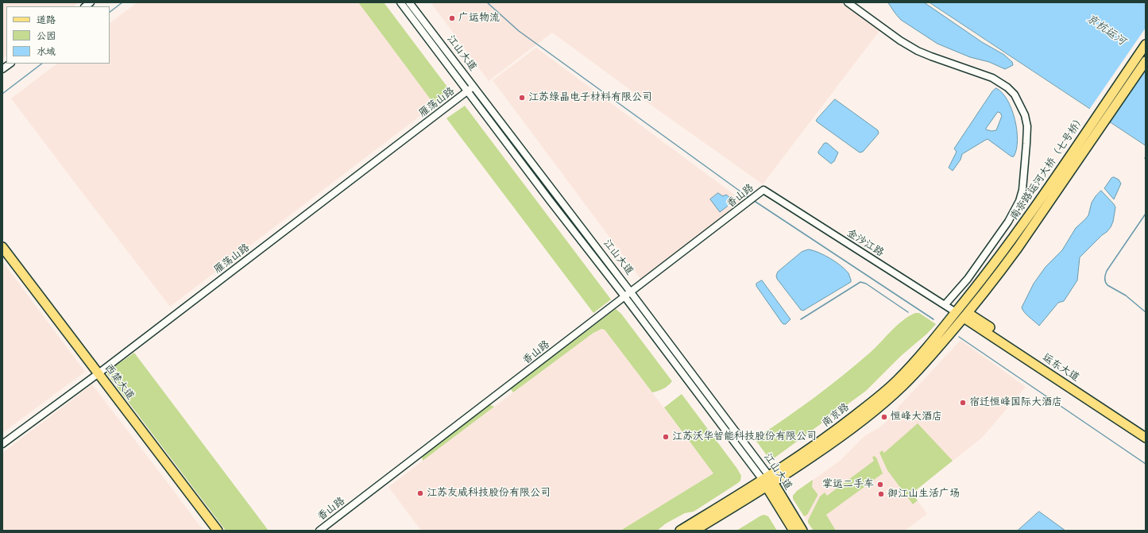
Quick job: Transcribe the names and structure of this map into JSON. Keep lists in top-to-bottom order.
{
  "streets": {
    "main road": [
      "江山大道",
      "南京路运河大桥（七号桥）",
      "运东大道",
      "西楚大道",
      "南京路"
    ],
    "street": ["雁荡山路", "香山路", "金沙江路"]
  },
  "crossings": [
    ["江山大道", "雁荡山路"],
    ["江山大道", "香山路"],
    ["江山大道", "南京路"],
    ["雁荡山路", "西楚大道"],
    ["南京路运河大桥（七号桥）", "南京路"],
    ["香山路", "金沙江路"],
    ["金沙江路", "南京路"],
    ["运东大道", "南京路"]
  ],
  "water": ["京杭运河"],
  "places": [
    "广运物流",
    "江苏绿晶电子材料有限公司",
    "宿迁恒峰国际大酒店",
    "恒峰大酒店",
    "江苏沃华智能科技股份有限公司",
    "掌运二手车",
    "江苏友威科技股份有限公司",
    "御江山生活广场"
  ],
  "legend": ["道路", "公园", "水域"]
}
